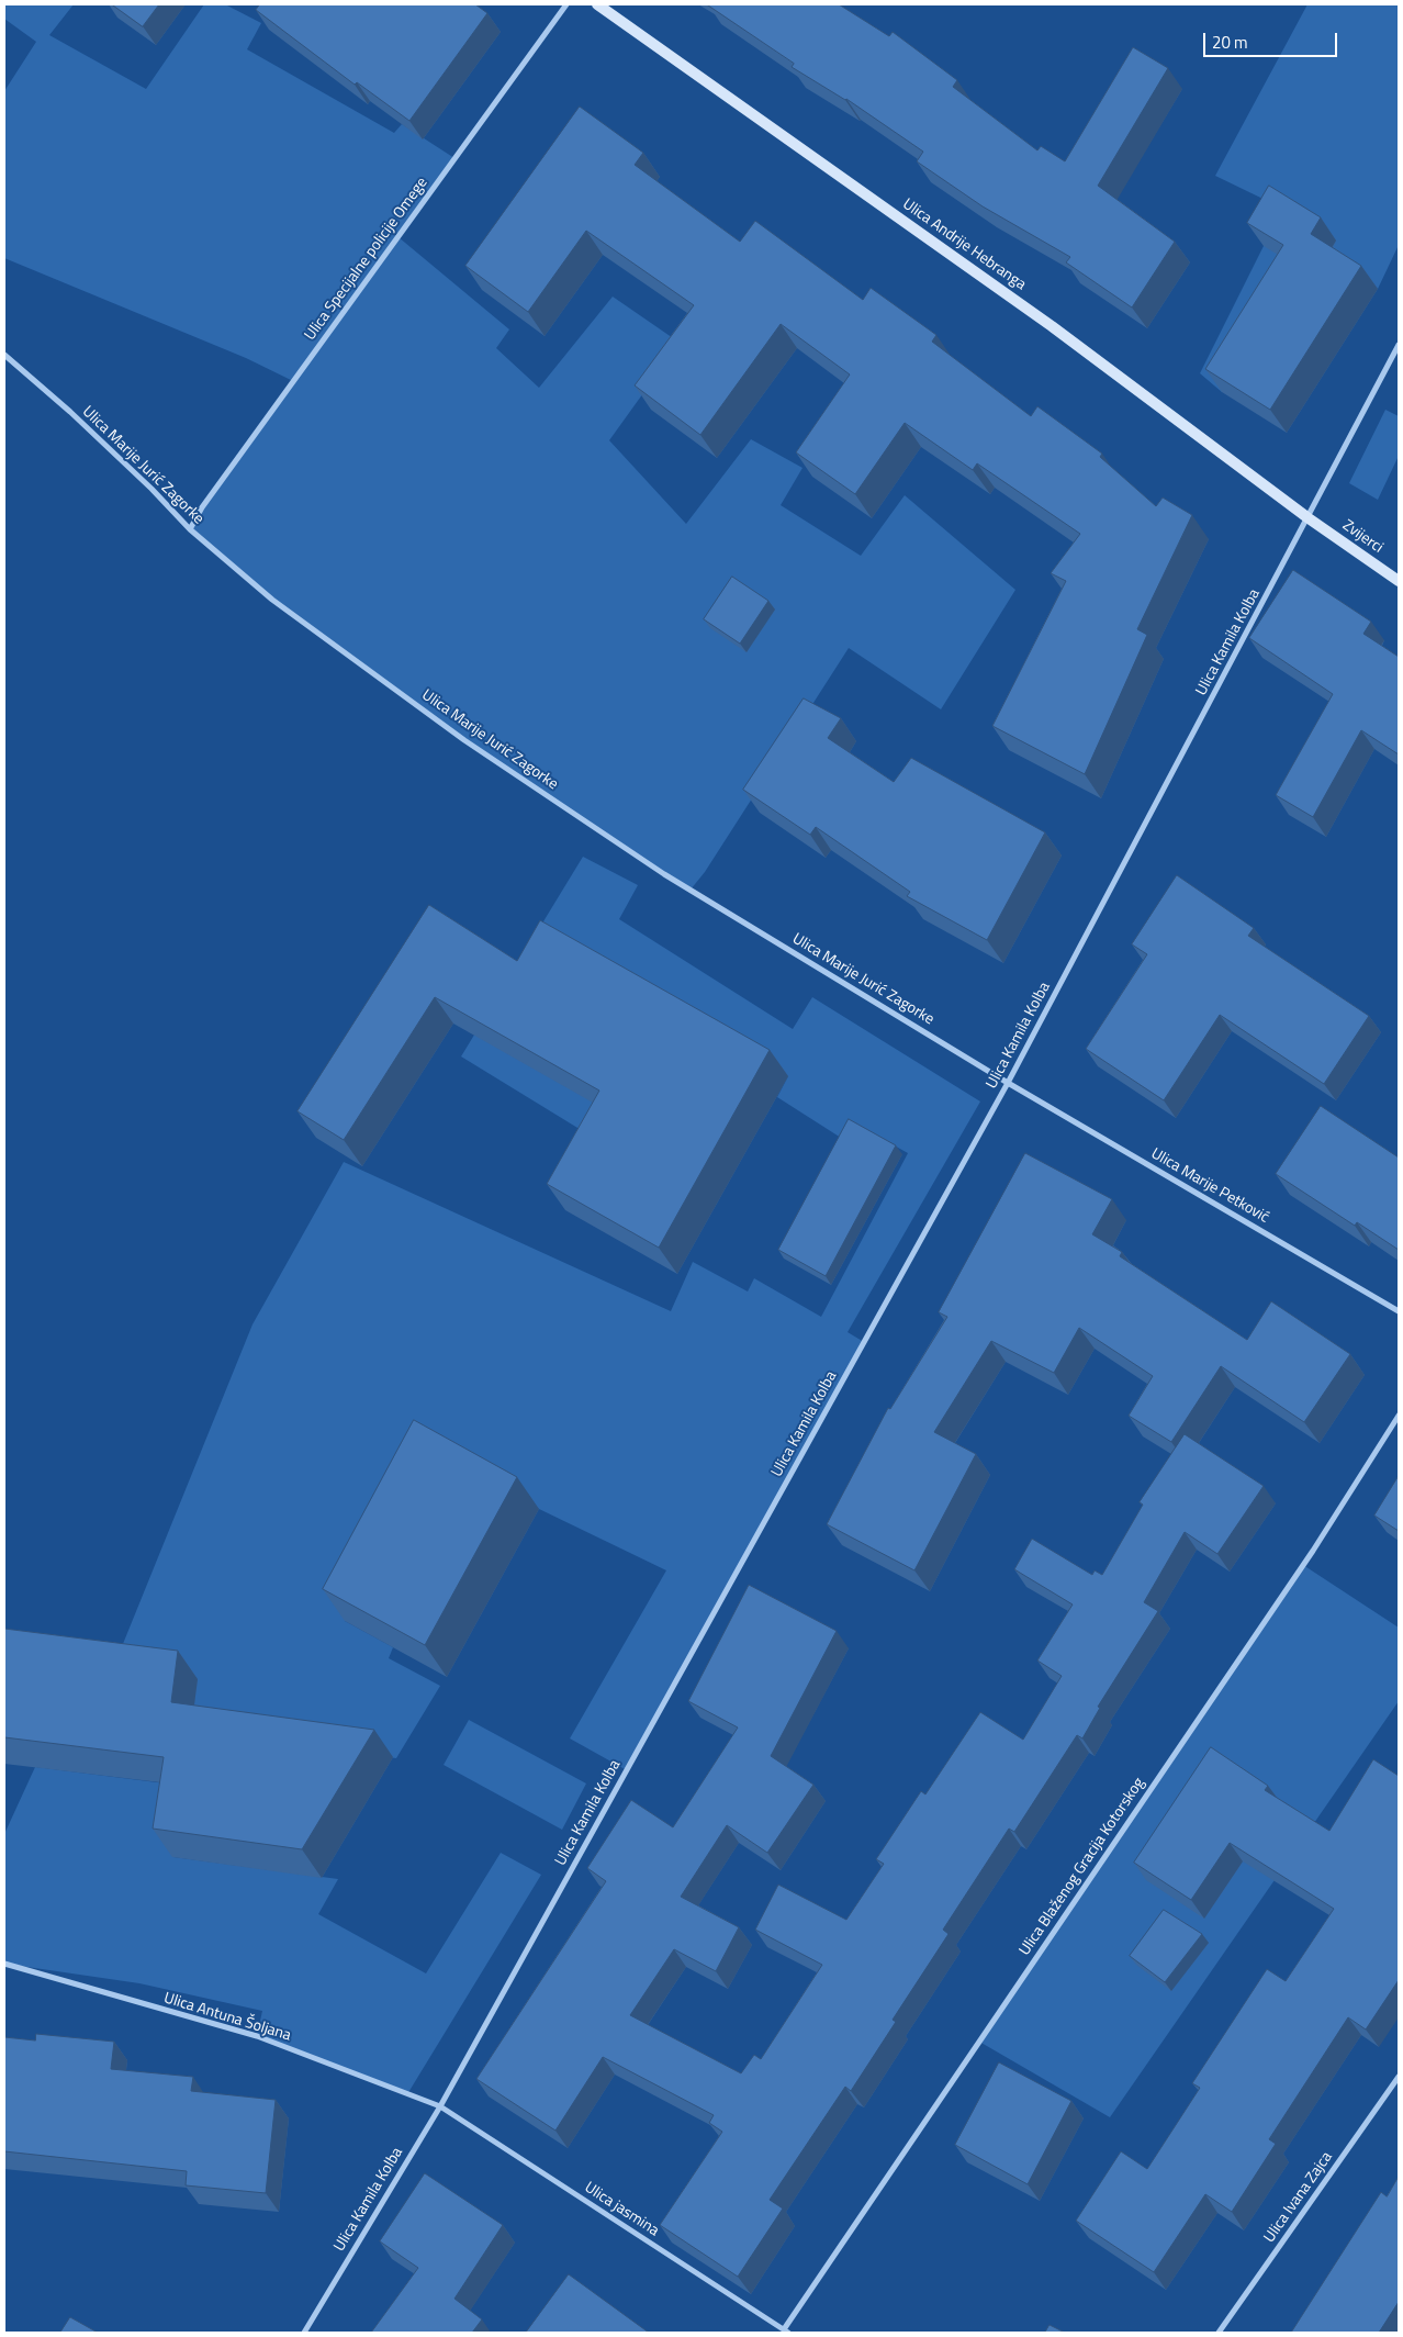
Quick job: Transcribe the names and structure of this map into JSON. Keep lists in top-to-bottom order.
{
  "streets": {
    "main road": ["Ulica Andrije Hebranga", "Zvijerci"],
    "street": [
      "Ulica Specijalne policije Omege",
      "Ulica Marije Jurić Zagorke",
      "Ulica Kamila Kolba",
      "Ulica Marije Petković",
      "Ulica Blaženog Gracija Kotorskog",
      "Ulica Antuna Šoljana",
      "Ulica Ivana Zajca",
      "Ulica jasmina"
    ]
  },
  "crossings": [
    ["Ulica Andrije Hebranga", "Zvijerci"],
    ["Ulica Andrije Hebranga", "Ulica Kamila Kolba"],
    ["Ulica Specijalne policije Omege", "Ulica Marije Jurić Zagorke"],
    ["Ulica Marije Jurić Zagorke", "Ulica Kamila Kolba"],
    ["Ulica Marije Jurić Zagorke", "Ulica Marije Petković"],
    ["Zvijerci", "Ulica Kamila Kolba"],
    ["Ulica Kamila Kolba", "Ulica Marije Petković"],
    ["Ulica Kamila Kolba", "Ulica Antuna Šoljana"],
    ["Ulica Kamila Kolba", "Ulica jasmina"],
    ["Ulica Blaženog Gracija Kotorskog", "Ulica jasmina"],
    ["Ulica Antuna Šoljana", "Ulica jasmina"]
  ],
  "scale_bar": "20 m"
}
